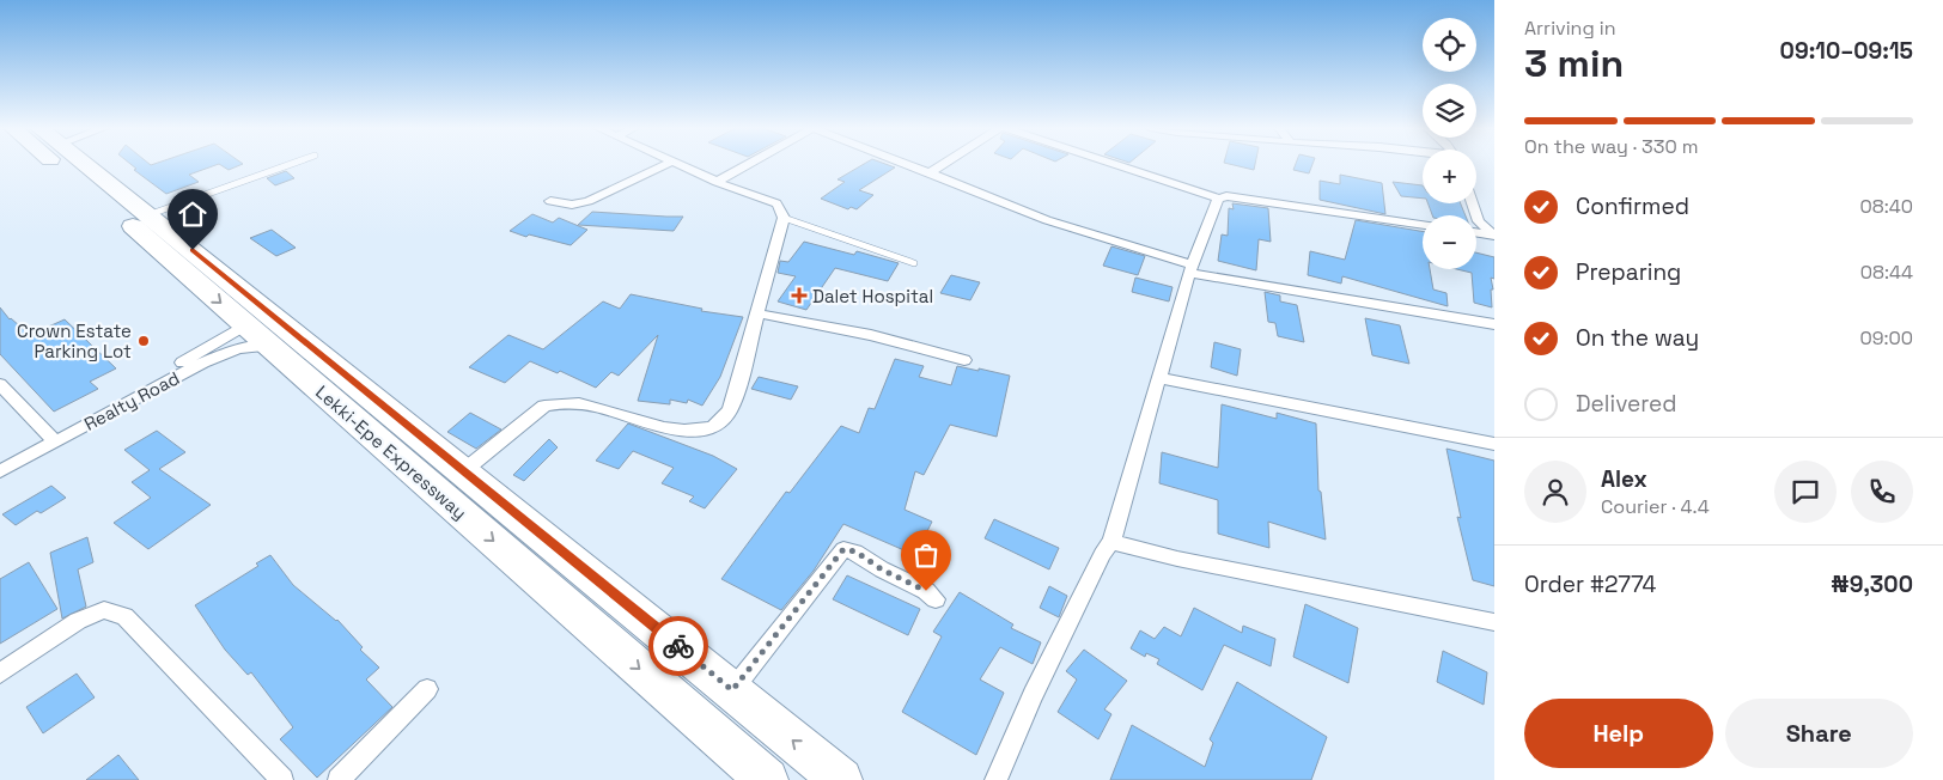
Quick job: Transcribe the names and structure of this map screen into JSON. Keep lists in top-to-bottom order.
{
  "streets": {
    "highway": ["Lekki-Epe Expressway"],
    "street": ["Realty Road"]
  },
  "crossings": [
    ["Realty Road", "Lekki-Epe Expressway"]
  ],
  "places": {
    "health": ["Dalet Hospital"],
    "other": ["Crown Estate Parking Lot"]
  },
  "page": {
    "heading": ["3 min", "Arriving in", "09:10–09:15"],
    "panel": [
      "Alex",
      "Courier · 4.4",
      "Order #2774",
      "₦9,300"
    ],
    "map_buttons": ["+", "−"],
    "bar": "On the way · 330 m",
    "list": [
      ["Confirmed", "08:40"],
      ["Preparing", "08:44"],
      ["On the way", "09:00"],
      "Delivered"
    ],
    "buttons": ["Help", "Share"]
  }
}
